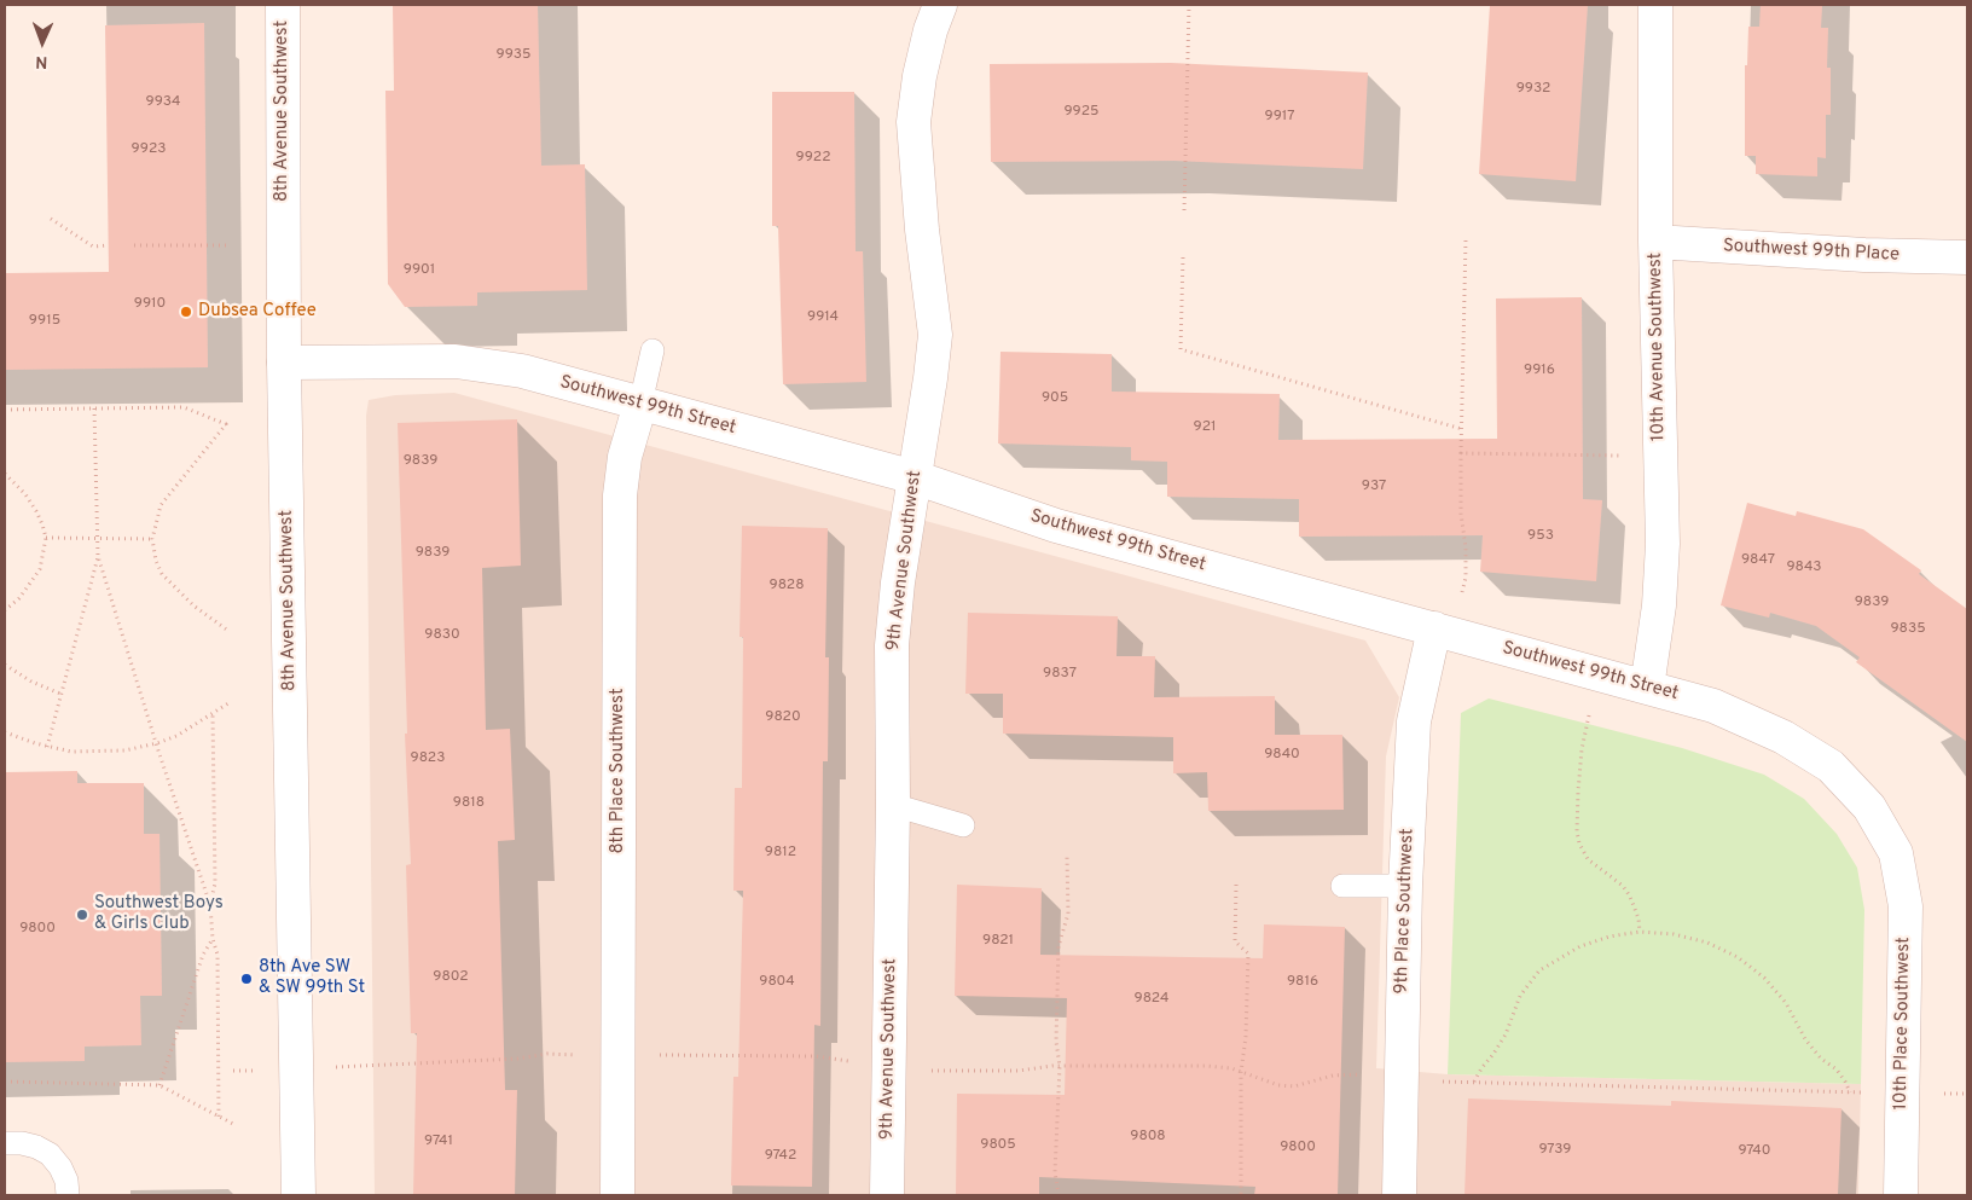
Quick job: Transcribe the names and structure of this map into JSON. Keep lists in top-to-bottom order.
{
  "streets": {
    "street": [
      "8th Avenue Southwest",
      "Southwest 99th Place",
      "10th Avenue Southwest",
      "Southwest 99th Street",
      "9th Avenue Southwest",
      "8th Place Southwest",
      "9th Place Southwest",
      "10th Place Southwest"
    ]
  },
  "crossings": [
    ["8th Avenue Southwest", "Southwest 99th Street"],
    ["Southwest 99th Place", "10th Avenue Southwest"],
    ["10th Avenue Southwest", "Southwest 99th Street"],
    ["Southwest 99th Street", "9th Avenue Southwest"],
    ["Southwest 99th Street", "8th Place Southwest"],
    ["Southwest 99th Street", "9th Place Southwest"],
    ["Southwest 99th Street", "10th Place Southwest"]
  ],
  "places": ["Dubsea Coffee", "Southwest Boys & Girls Club", "8th Ave SW & SW 99th St"],
  "house_numbers": [
    "9935",
    "9932",
    "9934",
    "9925",
    "9917",
    "9923",
    "9922",
    "9901",
    "9910",
    "9914",
    "9915",
    "9916",
    "905",
    "921",
    "9839",
    "937",
    "953",
    "9839",
    "9847",
    "9843",
    "9828",
    "9839",
    "9835",
    "9830",
    "9837",
    "9820",
    "9840",
    "9823",
    "9818",
    "9812",
    "9800",
    "9821",
    "9802",
    "9804",
    "9816",
    "9824",
    "9808",
    "9741",
    "9805",
    "9800",
    "9739",
    "9740",
    "9742"
  ],
  "north": "bottom"
}
